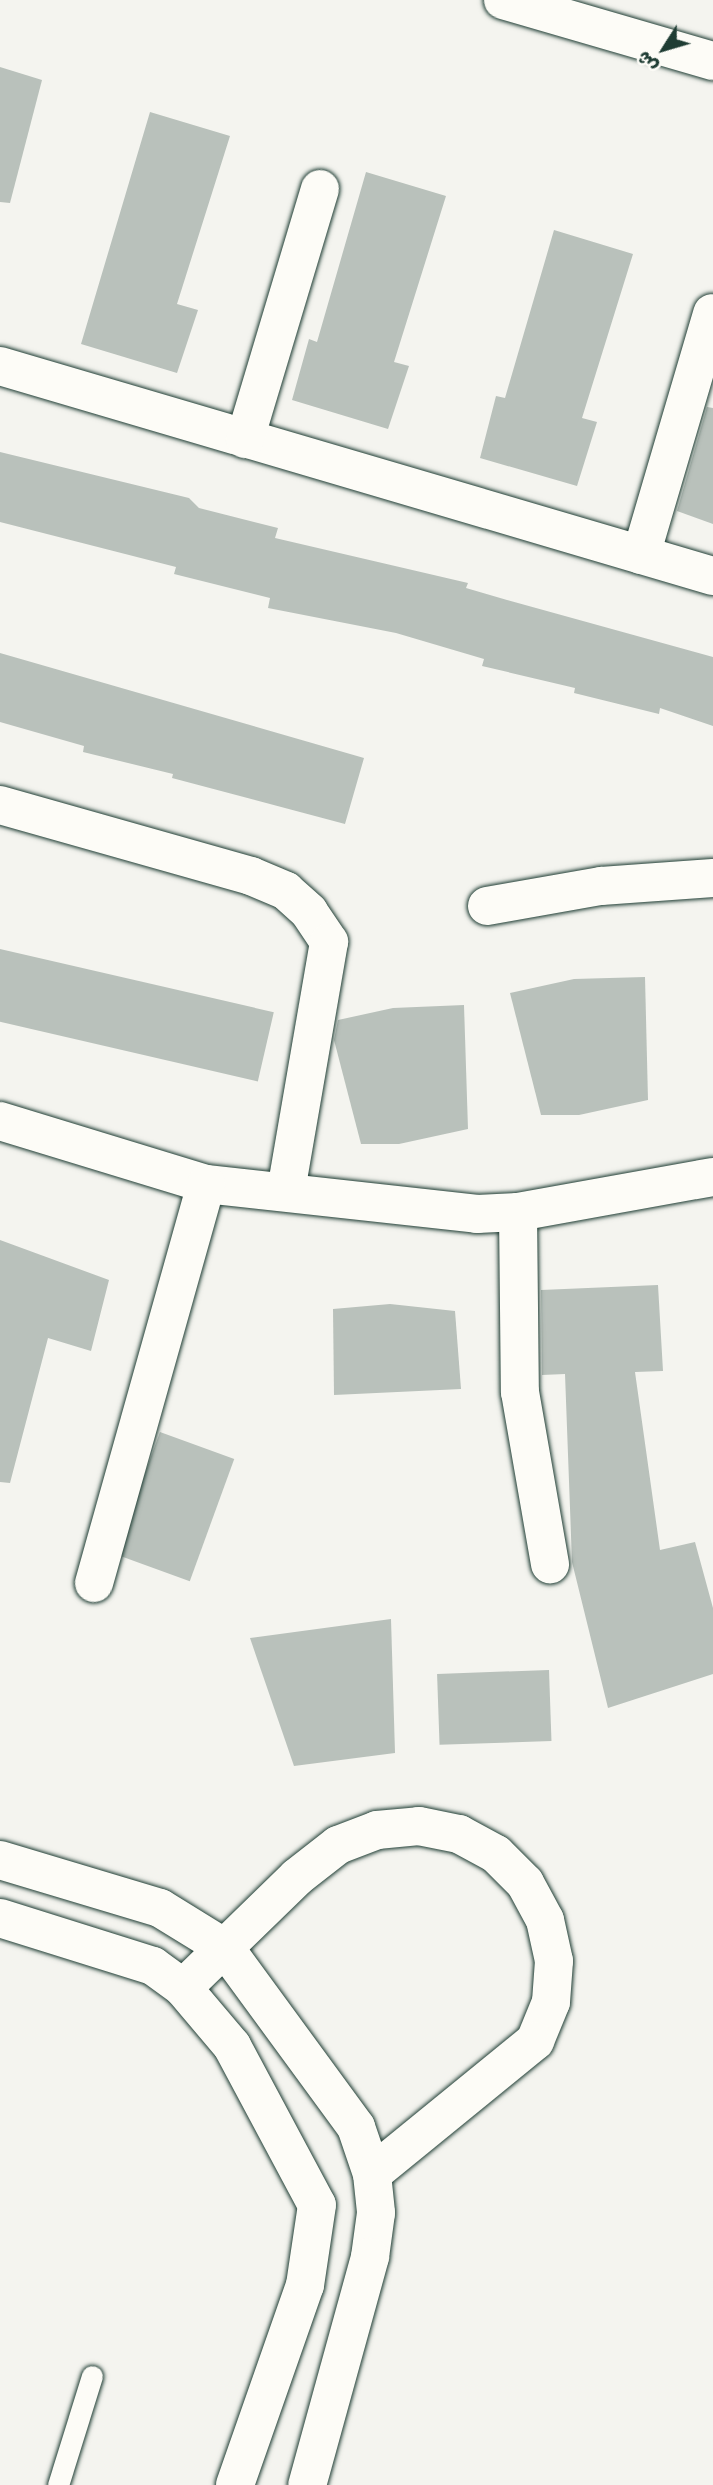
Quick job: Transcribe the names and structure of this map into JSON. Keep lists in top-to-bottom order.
{
  "north": "bottom left"
}
